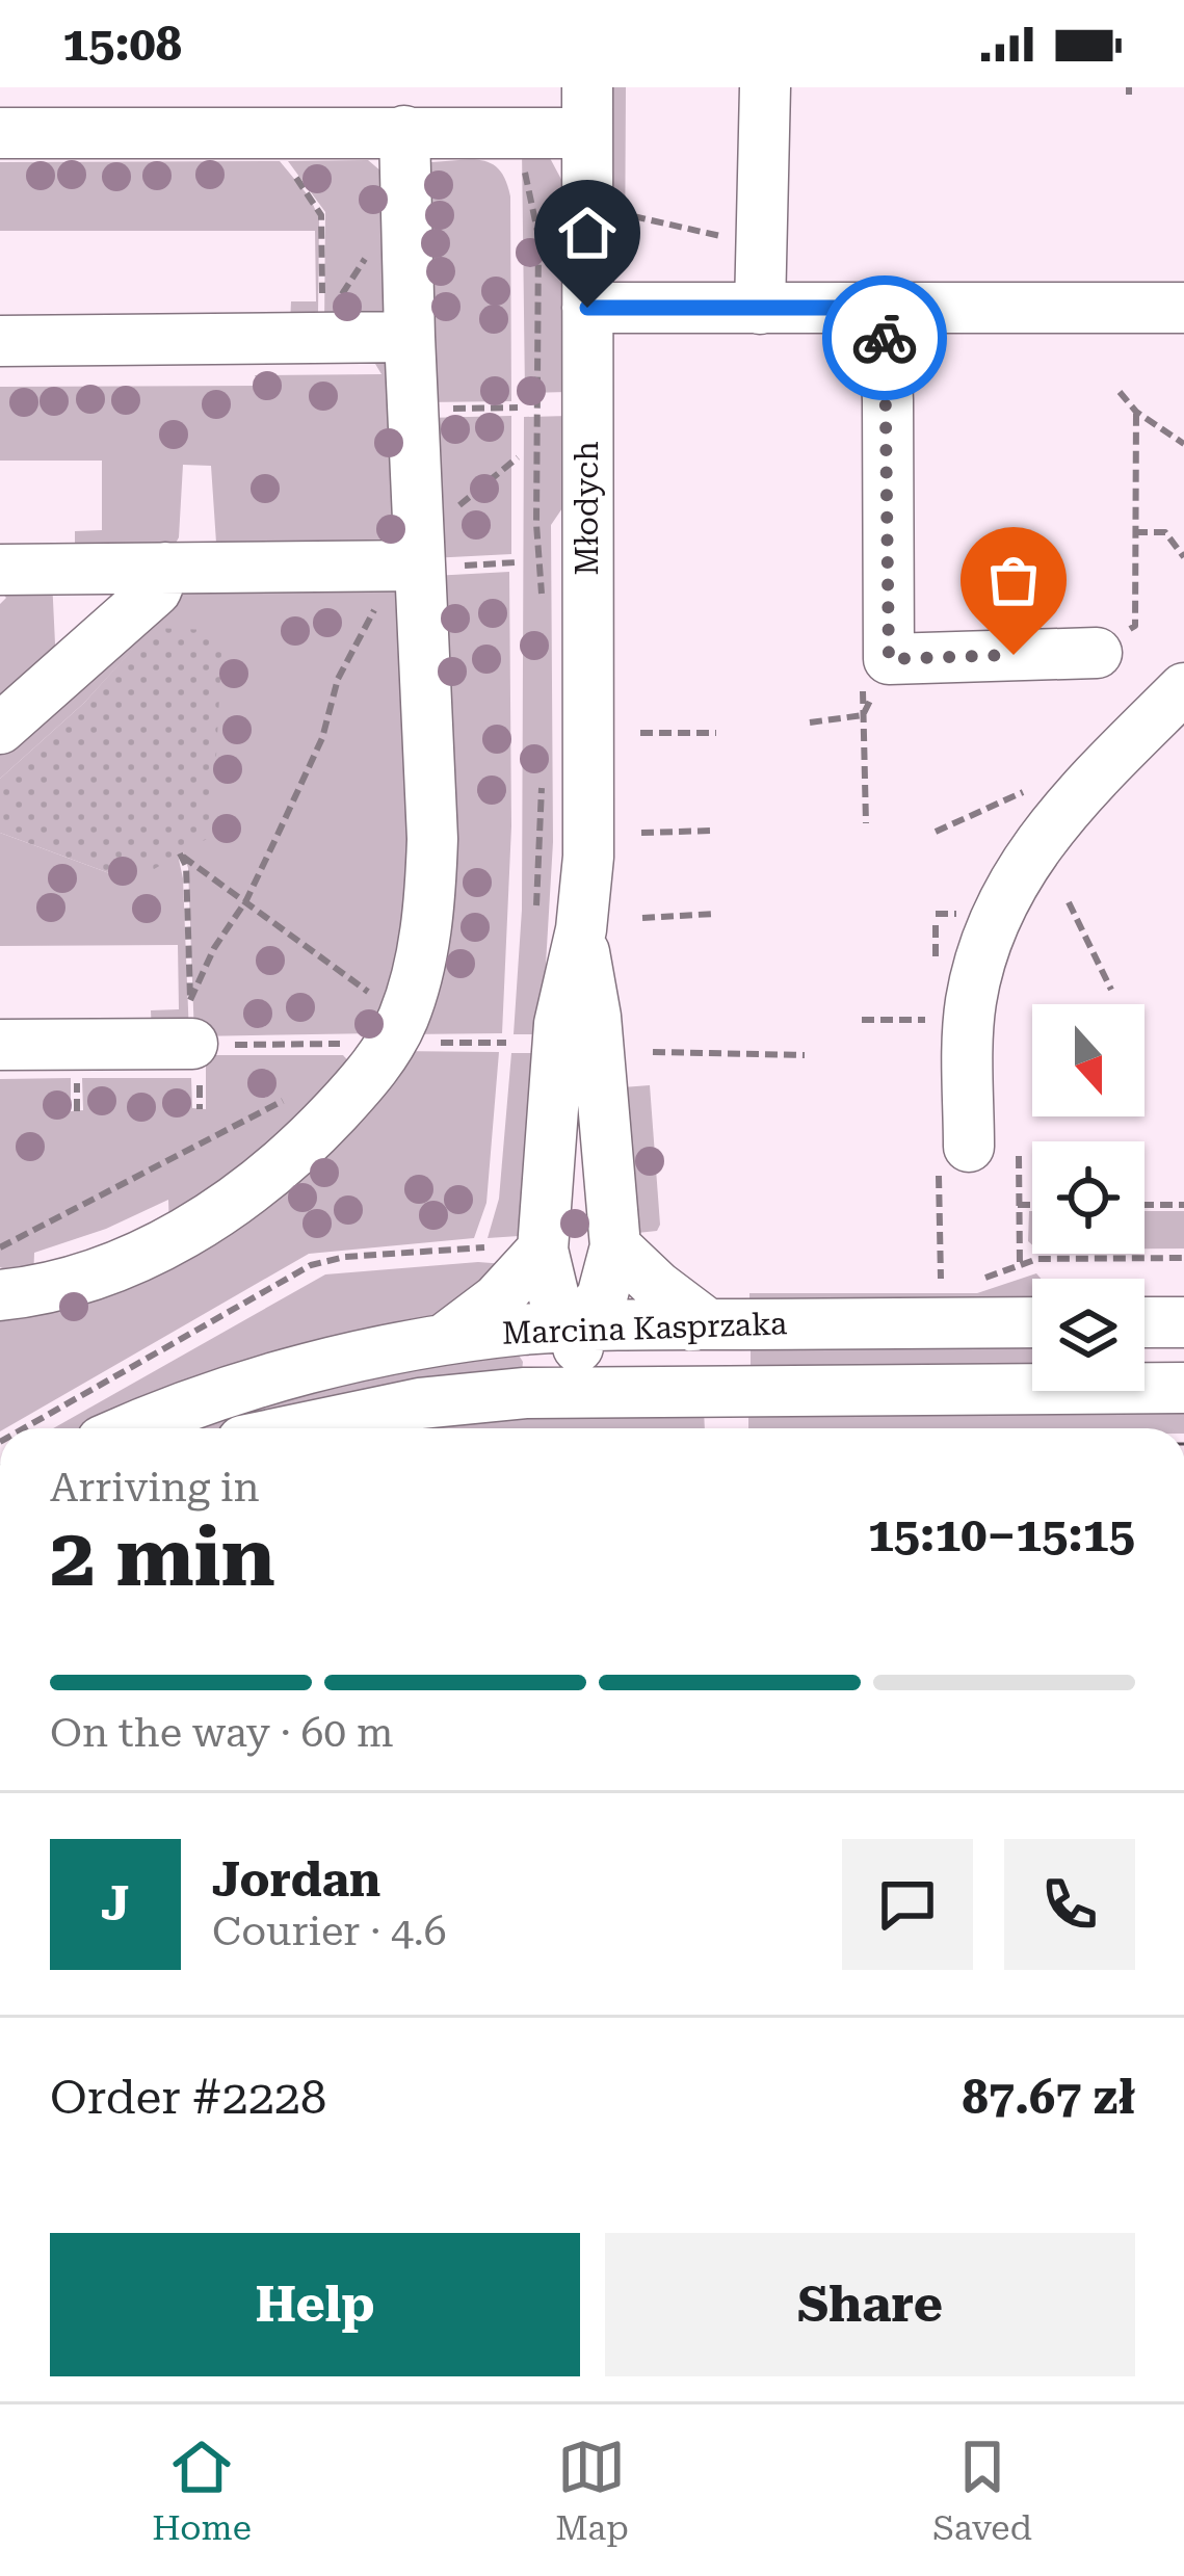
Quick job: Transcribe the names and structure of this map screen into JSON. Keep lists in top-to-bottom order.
{
  "streets": {
    "street": ["Młodych", "Marcina Kasprzaka"]
  },
  "crossings": [
    ["Młodych", "Marcina Kasprzaka"]
  ],
  "north": "bottom",
  "page": {
    "status": "15:08",
    "heading": ["2 min", "Arriving in", "15:10–15:15"],
    "panel": [
      "Jordan",
      "Courier · 4.6",
      "Order #2228",
      "87.67 zł"
    ],
    "bar": "On the way · 60 m",
    "round": "J",
    "buttons": ["Help", "Share"],
    "tabs": ["Home", "Map", "Saved"]
  }
}
